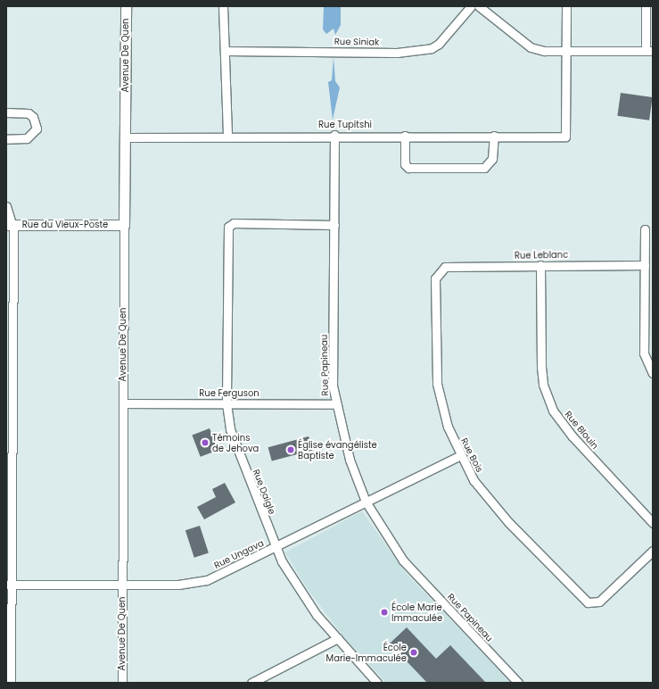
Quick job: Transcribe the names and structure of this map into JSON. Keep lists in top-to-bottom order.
{
  "streets": {
    "street": [
      "Rue Siniak",
      "Avenue De Quen",
      "Rue Tupitshi",
      "Rue du Vieux-Poste",
      "Rue Leblanc",
      "Rue Papineau",
      "Rue Ferguson",
      "Rue Blouin",
      "Rue Bois",
      "Rue Daigle",
      "Rue Ungava"
    ]
  },
  "crossings": [
    ["Avenue De Quen", "Rue Tupitshi"],
    ["Avenue De Quen", "Rue du Vieux-Poste"],
    ["Avenue De Quen", "Rue Ferguson"],
    ["Avenue De Quen", "Rue Ungava"],
    ["Rue Tupitshi", "Rue Papineau"],
    ["Rue Leblanc", "Rue Blouin"],
    ["Rue Leblanc", "Rue Bois"],
    ["Rue Papineau", "Rue Ferguson"],
    ["Rue Papineau", "Rue Daigle"],
    ["Rue Papineau", "Rue Ungava"],
    ["Rue Ferguson", "Rue Daigle"],
    ["Rue Bois", "Rue Ungava"],
    ["Rue Daigle", "Rue Ungava"]
  ],
  "places": [
    "Témoins de Jehova",
    "Église évangéliste Baptiste",
    "École Marie Immaculée",
    "École Marie-Immaculée"
  ]
}
